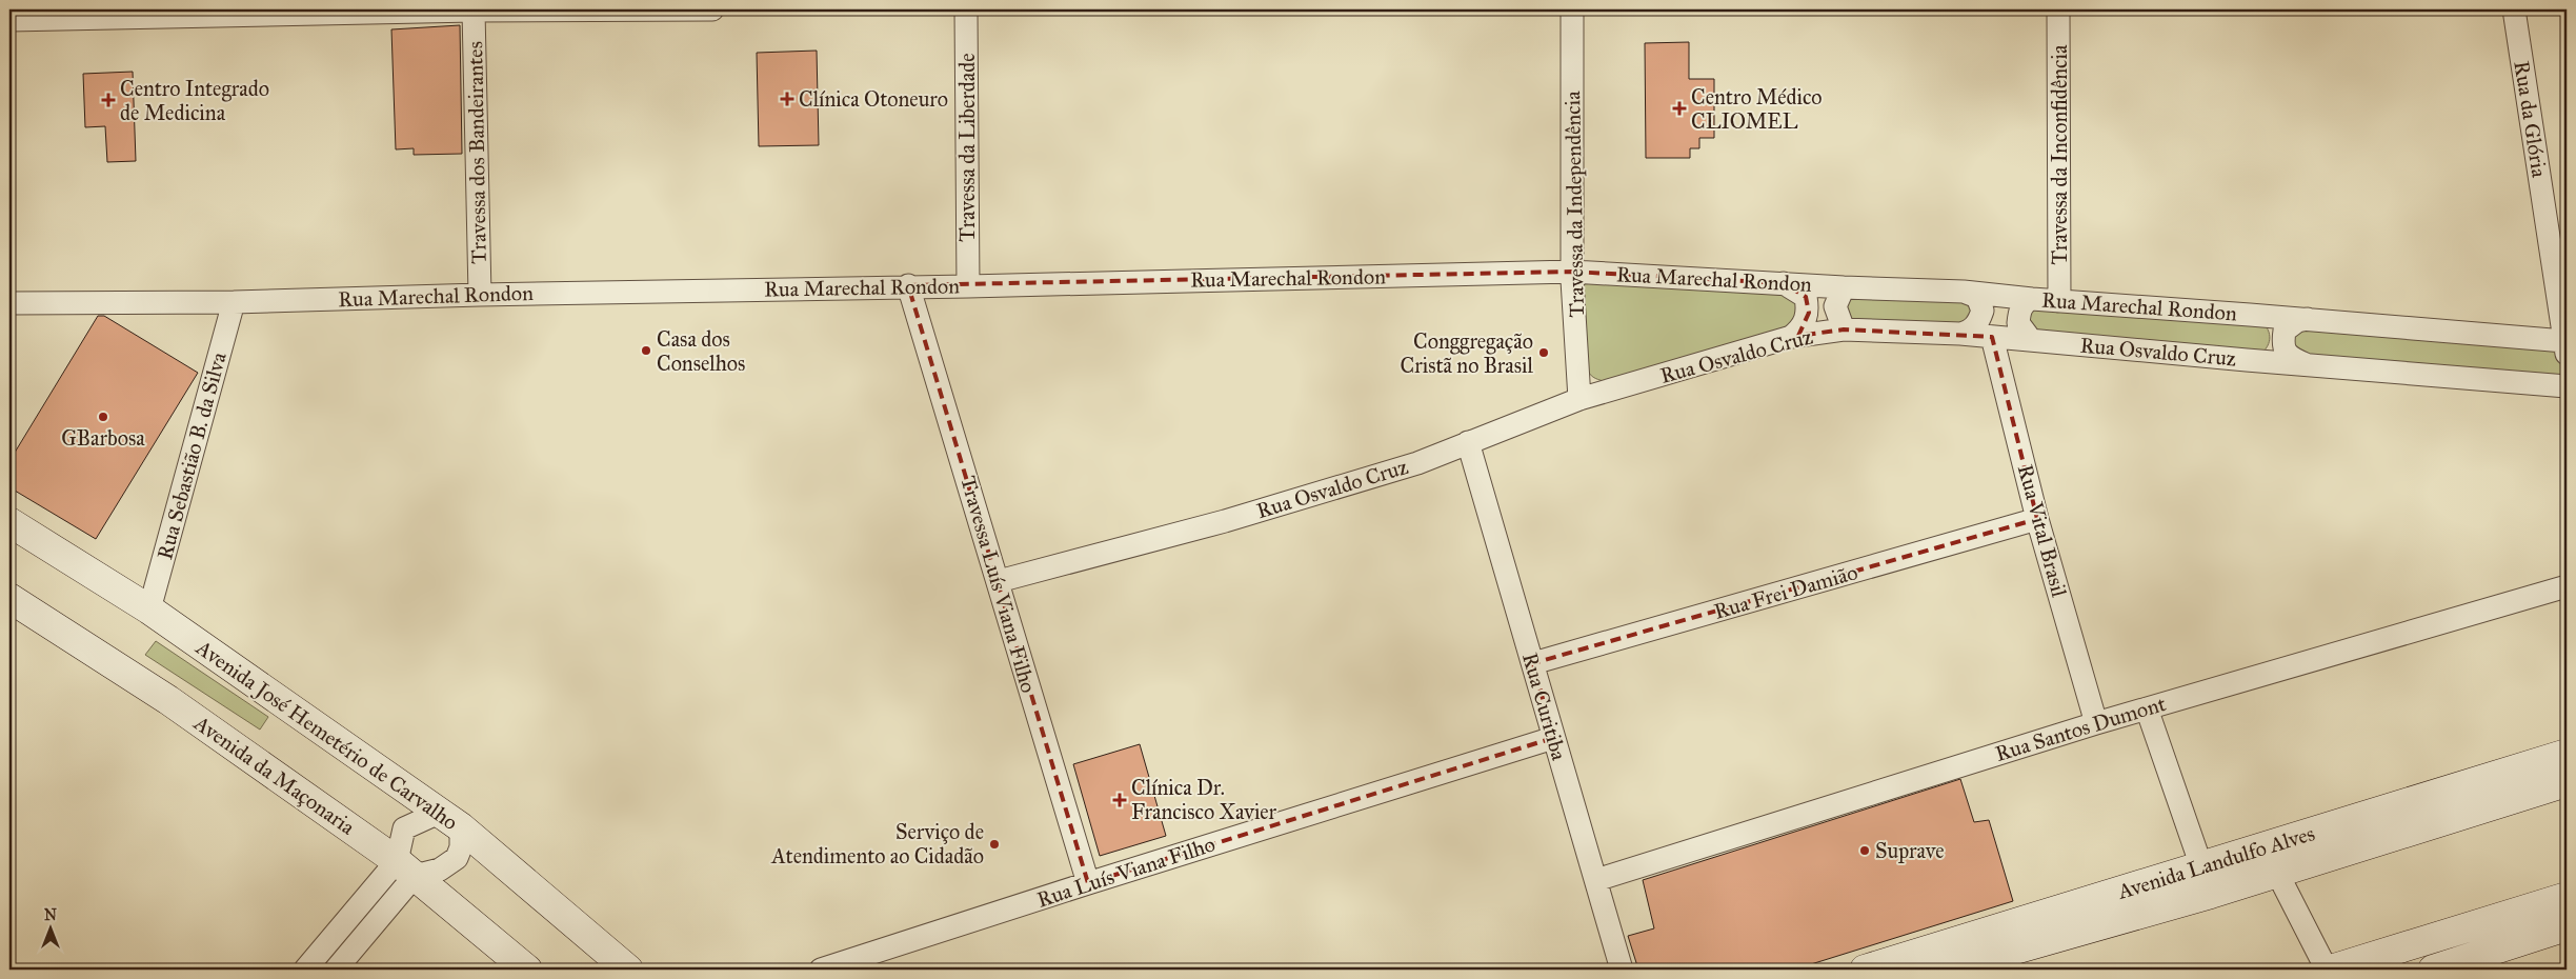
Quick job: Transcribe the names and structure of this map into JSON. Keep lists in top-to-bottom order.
{
  "streets": {
    "street": [
      "Rua da Glória",
      "Travessa da Liberdade",
      "Travessa dos Bandeirantes",
      "Travessa da Inconfidência",
      "Travessa da Independência",
      "Rua Marechal Rondon",
      "Rua Osvaldo Cruz",
      "Rua Sebastião B. da Silva",
      "Rua Vital Brasil",
      "Travessa Luís Viana Filho",
      "Rua Frei Damião",
      "Rua Curitiba",
      "Rua Santos Dumont",
      "Avenida José Hemetério de Carvalho",
      "Avenida da Maçonaria",
      "Avenida Landulfo Alves",
      "Rua Luís Viana Filho"
    ]
  },
  "crossings": [
    ["Rua da Glória", "Rua Marechal Rondon"],
    ["Travessa da Liberdade", "Rua Marechal Rondon"],
    ["Travessa dos Bandeirantes", "Rua Marechal Rondon"],
    ["Travessa da Inconfidência", "Rua Marechal Rondon"],
    ["Travessa da Independência", "Rua Marechal Rondon"],
    ["Travessa da Independência", "Rua Osvaldo Cruz"],
    ["Rua Marechal Rondon", "Rua Sebastião B. da Silva"],
    ["Rua Marechal Rondon", "Travessa Luís Viana Filho"],
    ["Rua Osvaldo Cruz", "Rua Vital Brasil"],
    ["Rua Osvaldo Cruz", "Travessa Luís Viana Filho"],
    ["Rua Osvaldo Cruz", "Rua Curitiba"],
    ["Rua Sebastião B. da Silva", "Avenida José Hemetério de Carvalho"],
    ["Rua Vital Brasil", "Rua Frei Damião"],
    ["Rua Vital Brasil", "Rua Santos Dumont"],
    ["Travessa Luís Viana Filho", "Rua Luís Viana Filho"],
    ["Rua Frei Damião", "Rua Curitiba"],
    ["Rua Curitiba", "Rua Santos Dumont"],
    ["Rua Curitiba", "Rua Luís Viana Filho"]
  ],
  "places": {
    "health": [
      "Clínica Otoneuro",
      "Centro Integrado de Medicina",
      "Centro Médico CLIOMEL",
      "Clínica Dr. Francisco Xavier"
    ],
    "other": [
      "Casa dos Conselhos",
      "Conggregação Cristã no Brasil",
      "GBarbosa",
      "Serviço de Atendimento ao Cidadão",
      "Suprave"
    ]
  },
  "north": "top"
}
